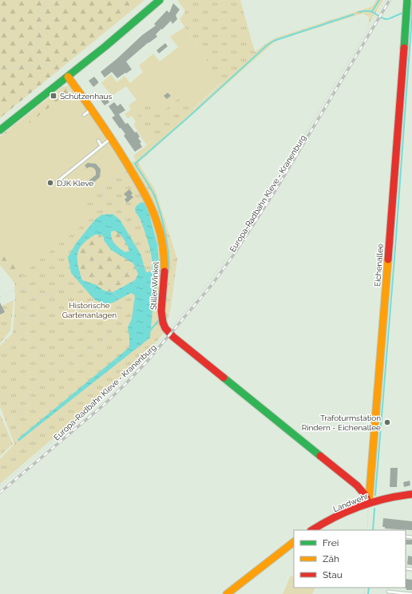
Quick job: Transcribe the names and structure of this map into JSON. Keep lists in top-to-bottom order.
{
  "streets": {
    "street": ["Eichenallee", "Stiller Winkel", "Landwehr"],
    "path": ["Europa-Radbahn Kleve - Kranenburg"]
  },
  "crossings": [
    ["Europa-Radbahn Kleve - Kranenburg", "Stiller Winkel"],
    ["Eichenallee", "Stiller Winkel"],
    ["Eichenallee", "Landwehr"],
    ["Stiller Winkel", "Landwehr"]
  ],
  "parks": ["Historische Gartenanlagen"],
  "places": {
    "transit": ["Schützenhaus"],
    "other": ["DJK Kleve", "Trafoturmstation Rindern - Eichenallee"]
  },
  "legend": ["Frei", "Zäh", "Stau"]
}
